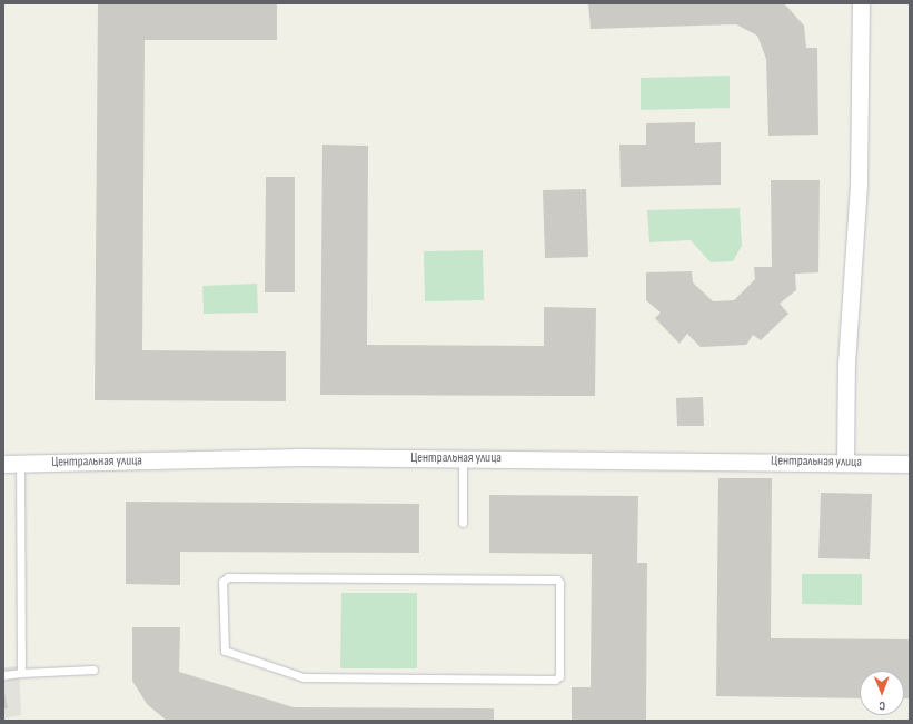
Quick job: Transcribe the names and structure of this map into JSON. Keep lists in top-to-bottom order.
{
  "streets": {
    "street": ["Центральная улица"]
  },
  "north": "bottom"
}
